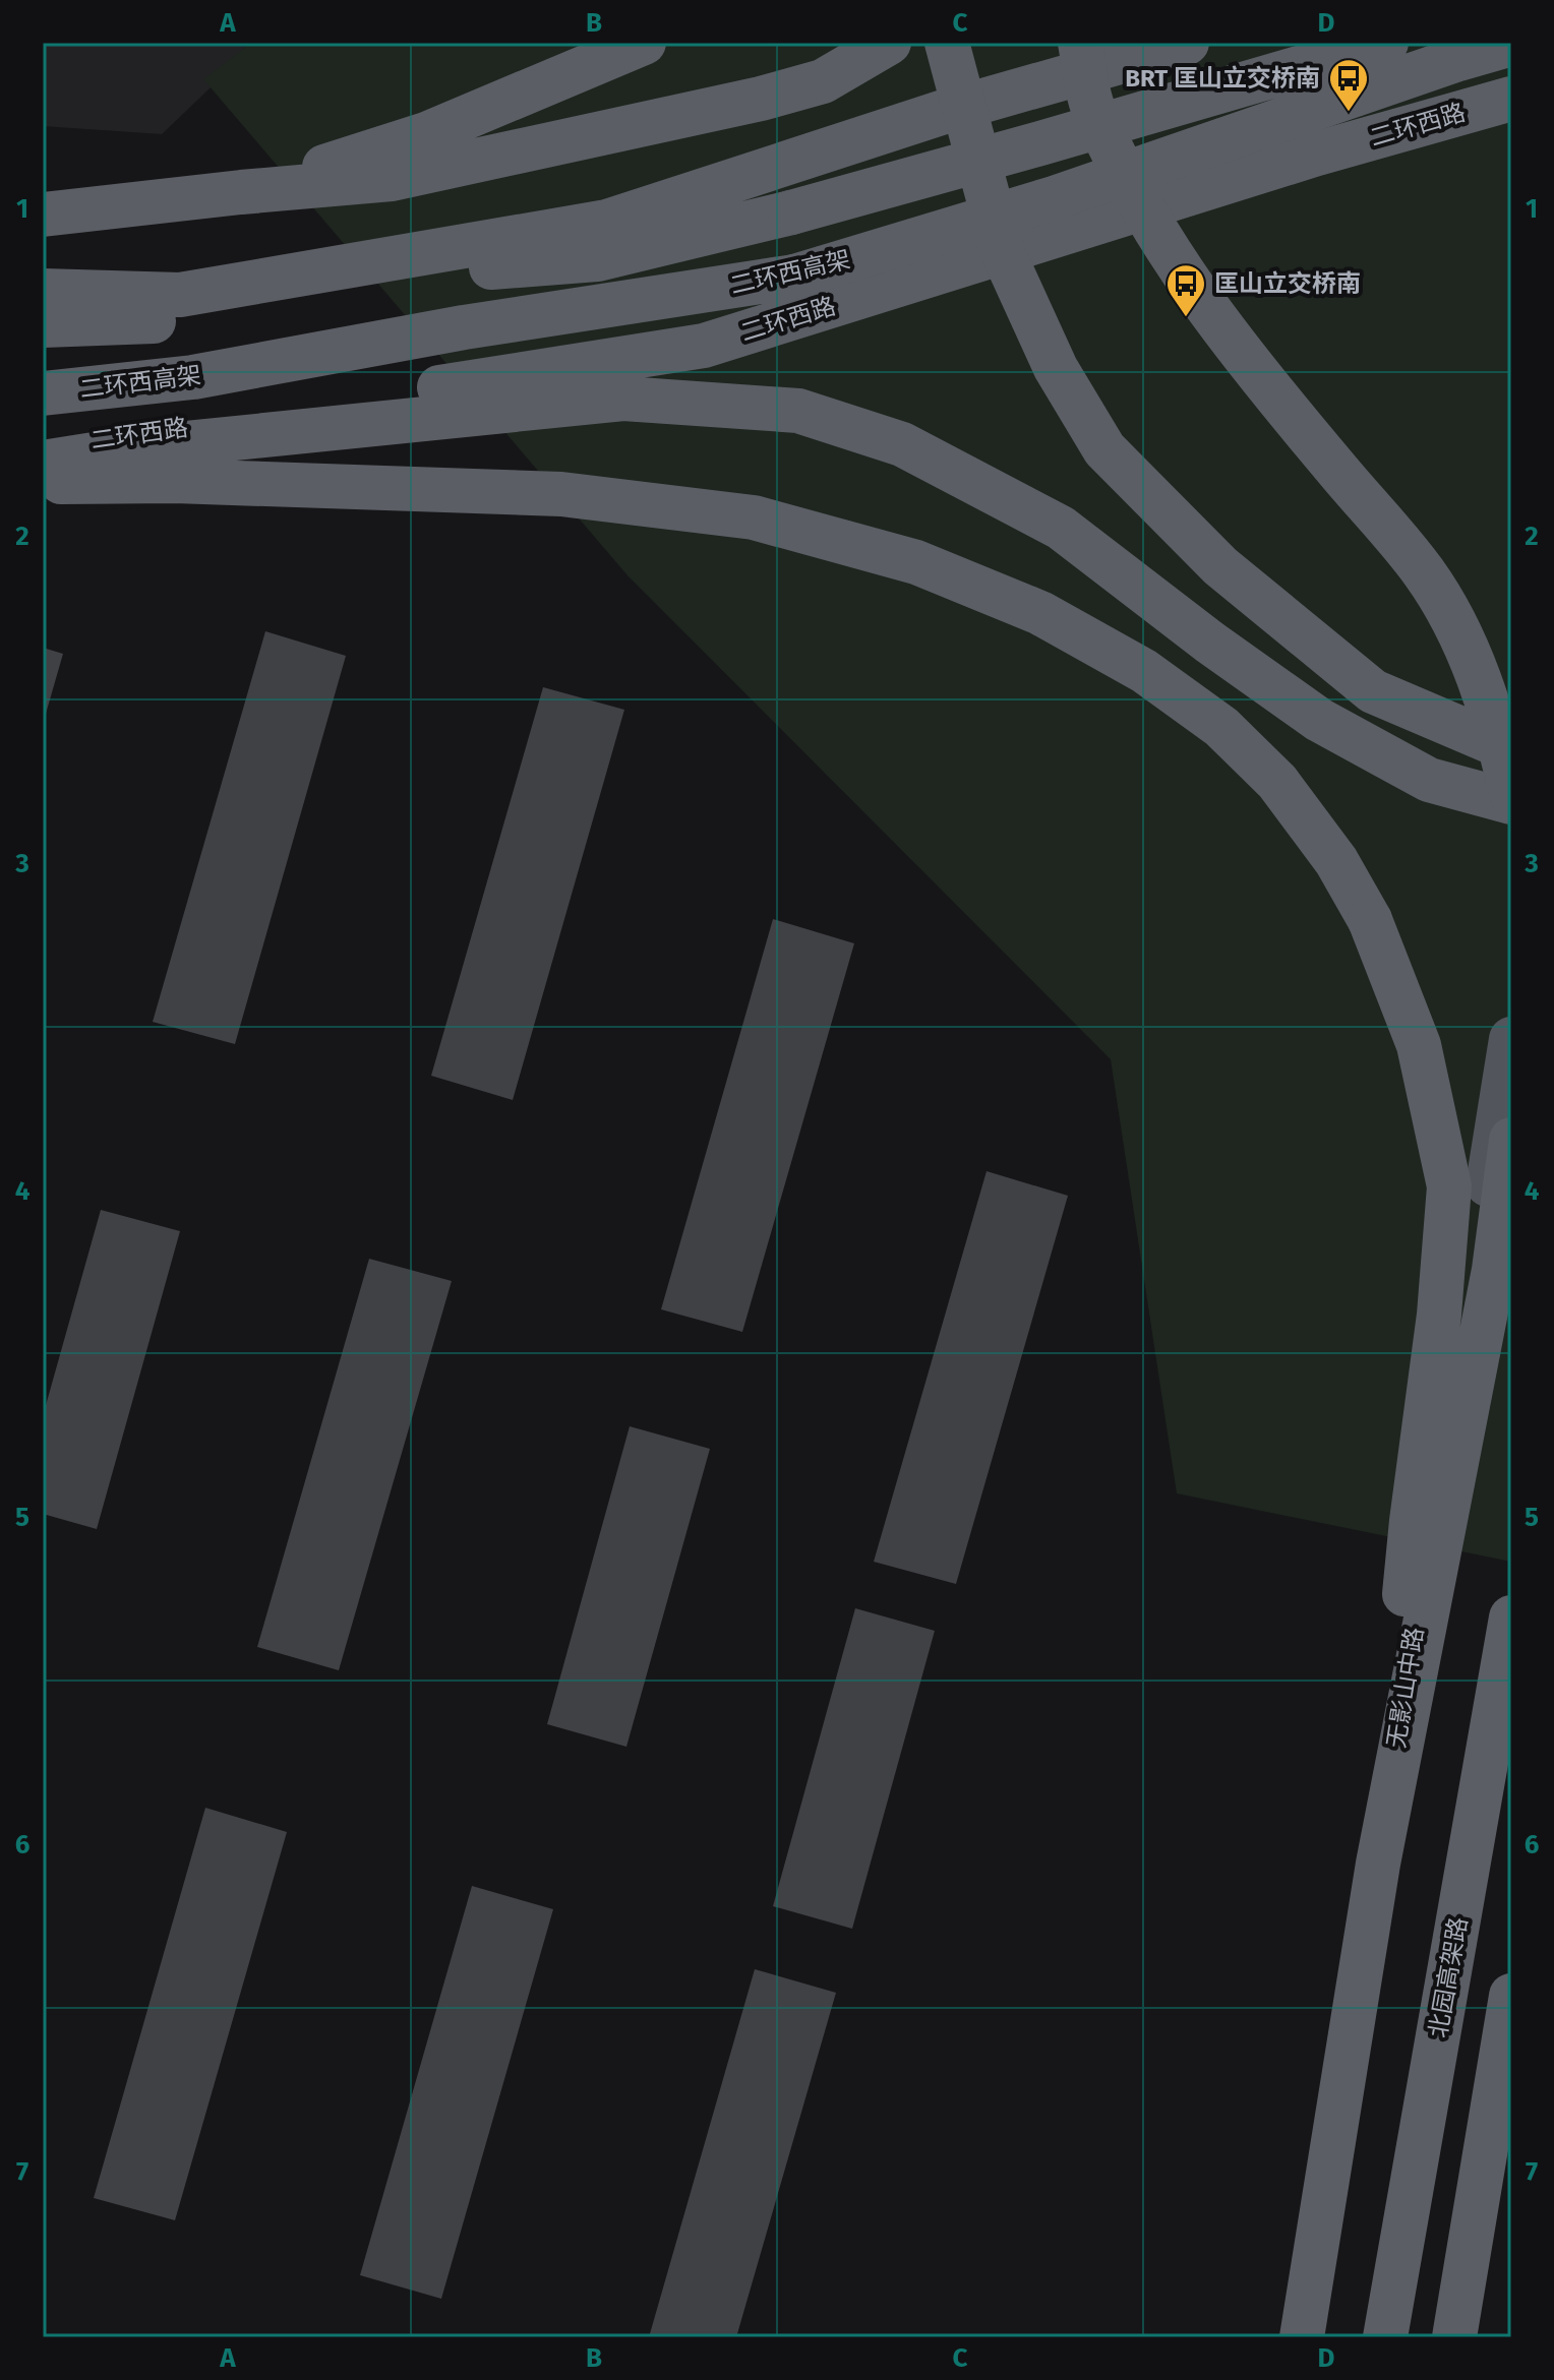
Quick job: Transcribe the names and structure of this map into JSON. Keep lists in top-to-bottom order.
{
  "streets": {
    "highway": ["二环西路", "二环西高架", "北园高架路"],
    "main road": ["无影山中路"]
  },
  "places": {
    "bus stop": ["BRT 匡山立交桥南", "匡山立交桥南"]
  },
  "grid": {
    "columns": [
      "A",
      "B",
      "C",
      "D"
    ],
    "rows": [
      "1",
      "2",
      "3",
      "4",
      "5",
      "6",
      "7"
    ]
  }
}
